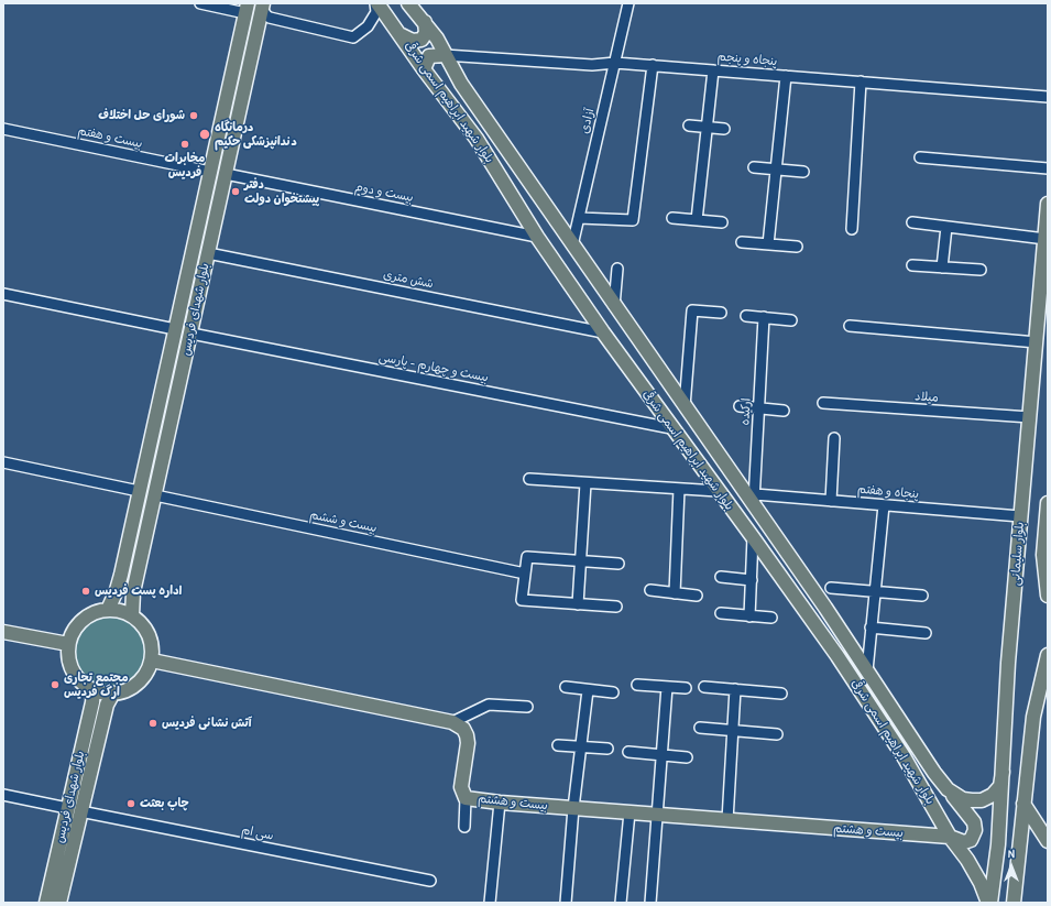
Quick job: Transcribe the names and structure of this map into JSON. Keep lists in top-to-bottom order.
{
  "streets": {
    "main road": [
      "بلوار شهید ابراهیم اسمی شرقی",
      "بلوار شهدای فردیس",
      "بلوار سلیمانی",
      "بیست و هشتم"
    ],
    "street": [
      "پنجاه و پنجم",
      "آزادی",
      "بیست و هفتم",
      "بیست و دوم",
      "شش متری",
      "بیست و چهارم - پارسی",
      "میلاد",
      "ارکیده",
      "پنجاه و هفتم",
      "بیست و ششم",
      "سی ام"
    ]
  },
  "crossings": [
    ["پنجاه و پنجم", "بلوار شهید ابراهیم اسمی شرقی"],
    ["پنجاه و پنجم", "آزادی"],
    ["بلوار شهید ابراهیم اسمی شرقی", "آزادی"],
    ["بلوار شهید ابراهیم اسمی شرقی", "بیست و دوم"],
    ["بلوار شهید ابراهیم اسمی شرقی", "شش متری"],
    ["بلوار شهید ابراهیم اسمی شرقی", "بیست و چهارم - پارسی"],
    ["بلوار شهید ابراهیم اسمی شرقی", "ارکیده"],
    ["بلوار شهید ابراهیم اسمی شرقی", "پنجاه و هفتم"],
    ["بلوار شهید ابراهیم اسمی شرقی", "بلوار سلیمانی"],
    ["بلوار شهید ابراهیم اسمی شرقی", "بیست و هشتم"],
    ["بیست و هفتم", "بلوار شهدای فردیس"],
    ["بیست و دوم", "بلوار شهدای فردیس"],
    ["شش متری", "بلوار شهدای فردیس"],
    ["بلوار شهدای فردیس", "بیست و چهارم - پارسی"],
    ["بلوار شهدای فردیس", "بیست و ششم"],
    ["بلوار شهدای فردیس", "سی ام"],
    ["میلاد", "بلوار سلیمانی"],
    ["ارکیده", "پنجاه و هفتم"],
    ["پنجاه و هفتم", "بلوار سلیمانی"]
  ],
  "places": [
    "شورای حل اختلاف",
    "درمانگاه دندانپزشکی حکیم",
    "مخابرات فردیس",
    "دفتر پیشتخوان دولت",
    "اداره پست فردیس",
    "مجتمع تجاری ارگ فردیس",
    "آتش نشانی فردیس",
    "چاپ بعثت"
  ],
  "north": "top"
}
